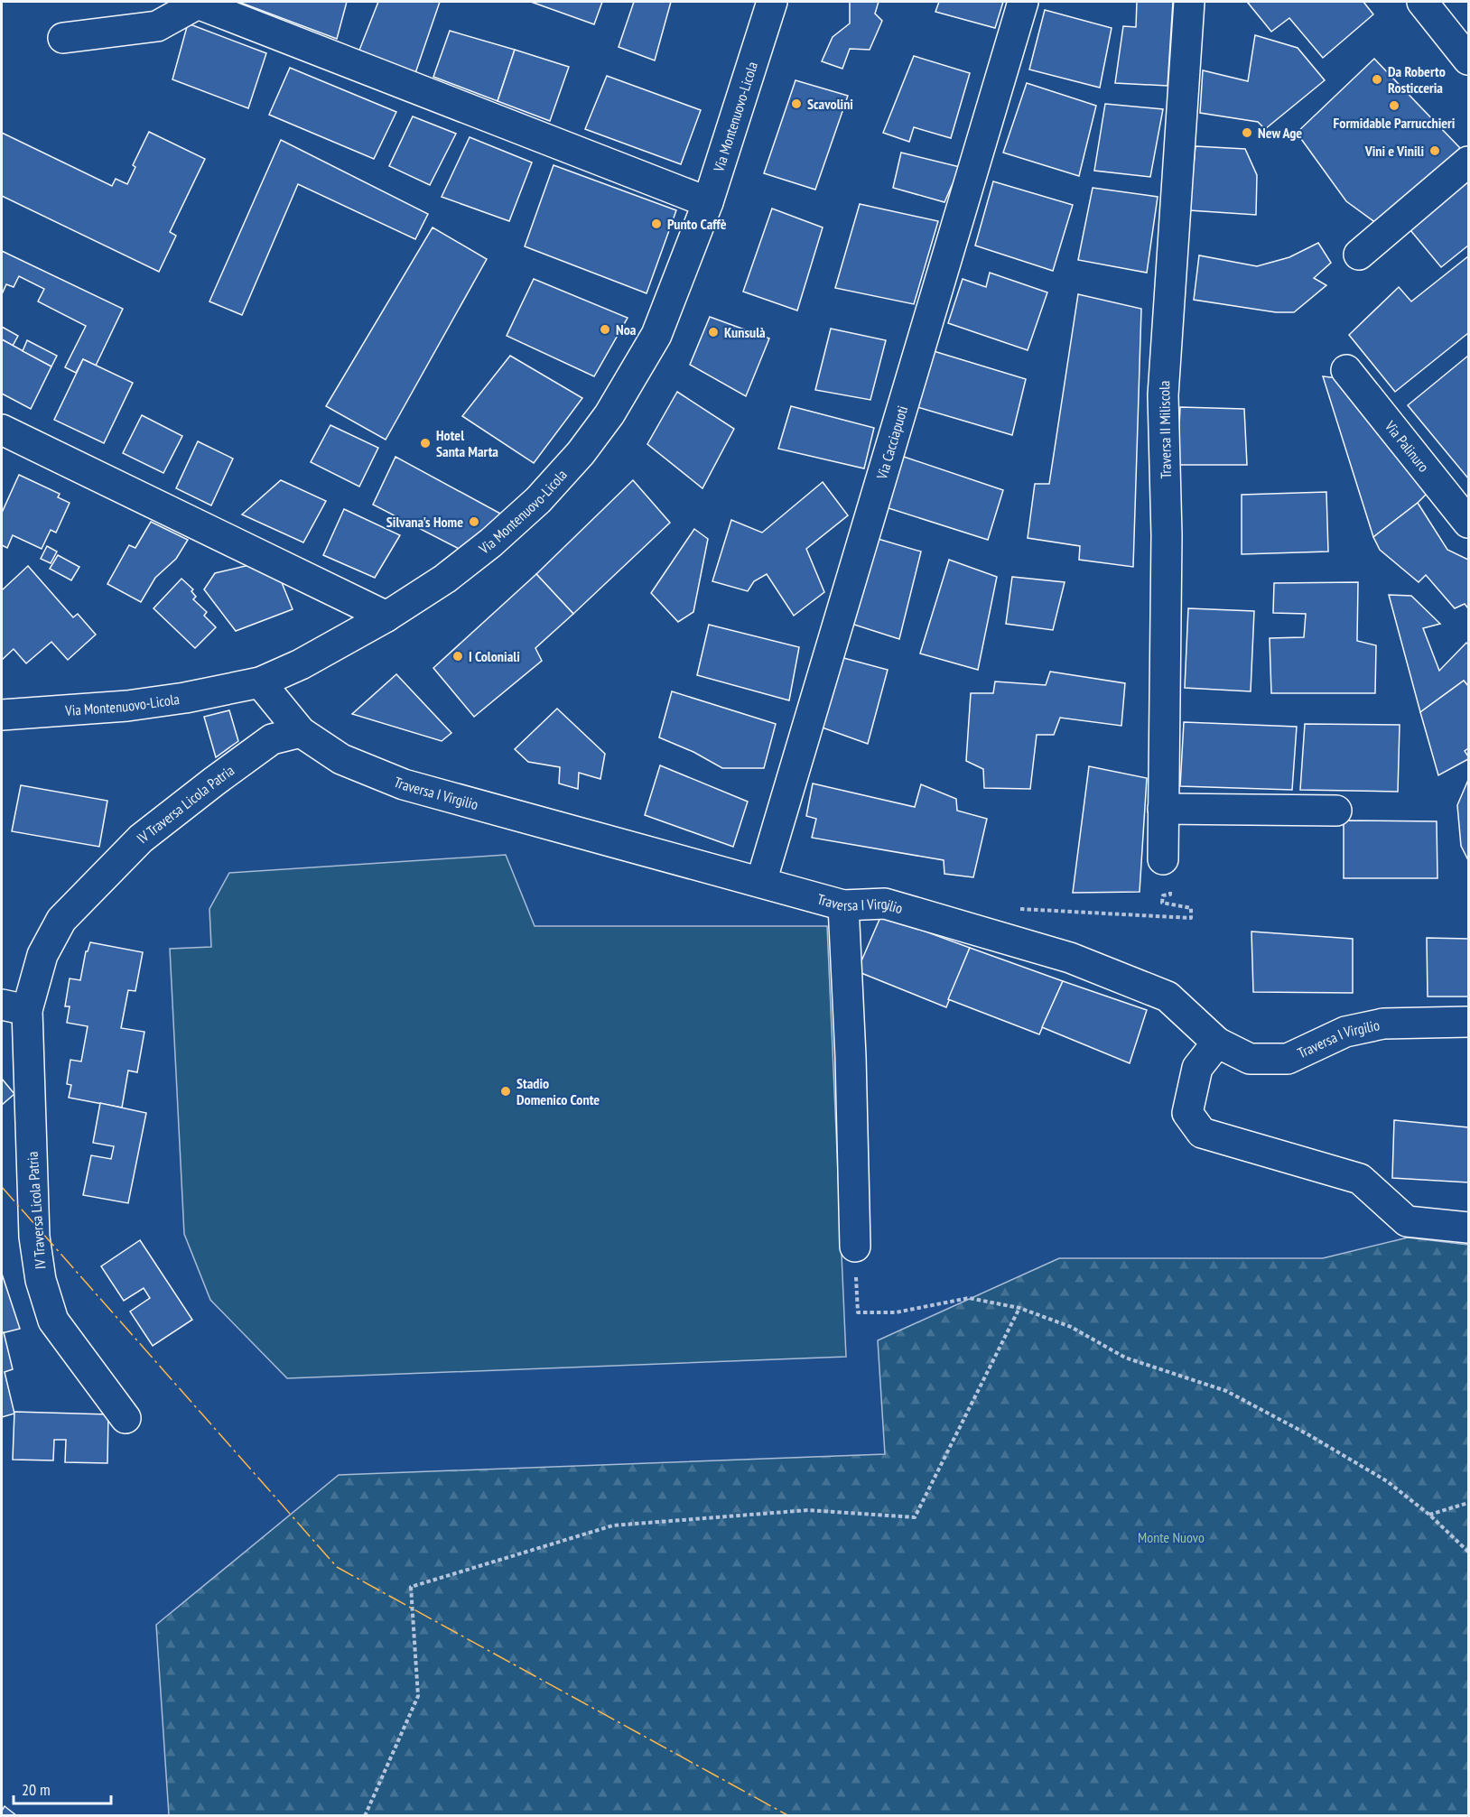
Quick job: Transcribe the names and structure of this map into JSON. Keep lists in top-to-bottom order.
{
  "streets": {
    "street": [
      "Via Montenuovo-Licola",
      "Traversa II Miliscola",
      "Via Cacciapuoti",
      "Via Palinuro",
      "Traversa I Virgilio",
      "IV Traversa Licola Patria"
    ]
  },
  "crossings": [
    ["Via Montenuovo-Licola", "Traversa I Virgilio"],
    ["Via Cacciapuoti", "Traversa I Virgilio"],
    ["Traversa I Virgilio", "IV Traversa Licola Patria"]
  ],
  "parks": ["Monte Nuovo"],
  "places": [
    "Da Roberto Rosticceria",
    "Scavolini",
    "Formidable Parrucchieri",
    "New Age",
    "Vini e Vinili",
    "Punto Caffè",
    "Noa",
    "Kunsulà",
    "Hotel Santa Marta",
    "Silvana's Home",
    "I Coloniali",
    "Stadio Domenico Conte"
  ],
  "scale_bar": "20 m"
}
